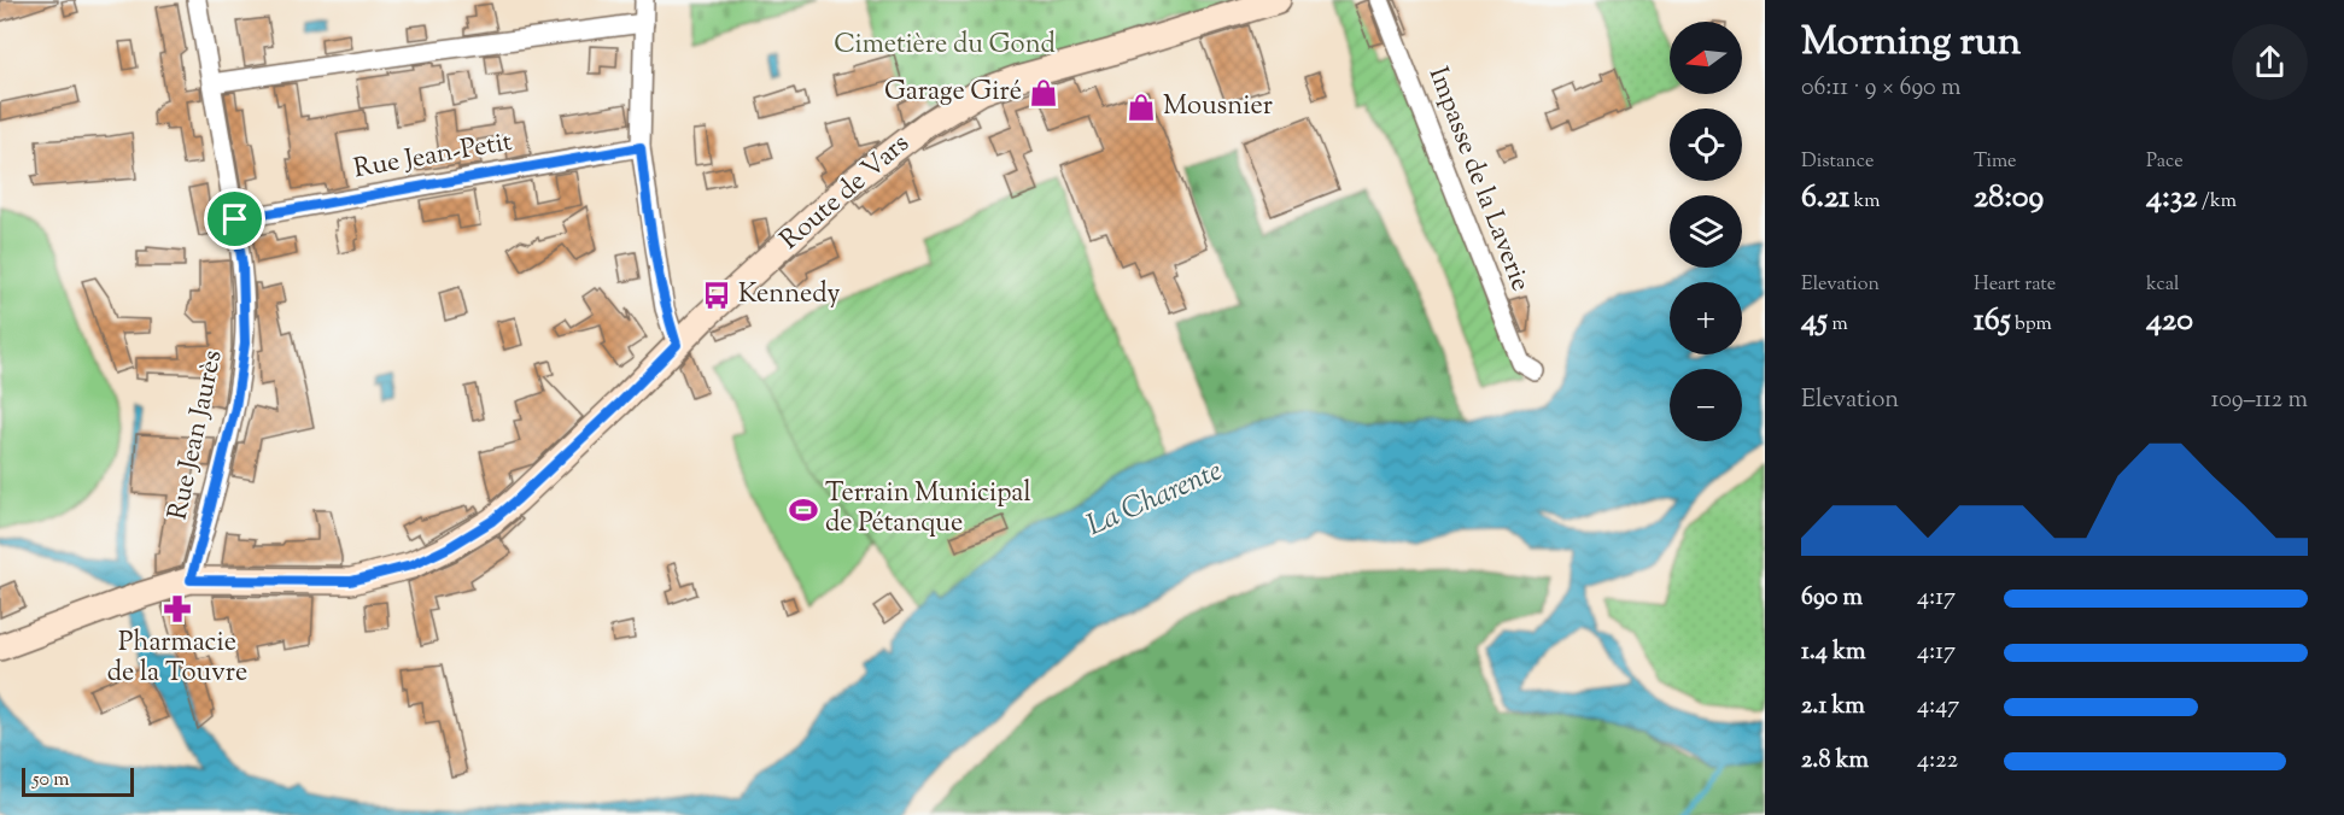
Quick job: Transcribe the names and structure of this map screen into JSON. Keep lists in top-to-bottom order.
{
  "streets": {
    "main road": ["Route de Vars"],
    "street": ["Rue Jean-Petit", "Impasse de la Laverie", "Rue Jean Jaurès"]
  },
  "crossings": [
    ["Rue Jean-Petit", "Rue Jean Jaurès"],
    ["Route de Vars", "Rue Jean Jaurès"]
  ],
  "water": ["La Charente"],
  "parks": ["Cimetière du Gond"],
  "places": {
    "shop": ["Garage Giré", "Mousnier"],
    "bus stop": ["Kennedy"],
    "sports": ["Terrain Municipal de Pétanque"],
    "pharmacy": ["Pharmacie de la Touvre"]
  },
  "scale_bar": "50 m",
  "north": "left",
  "page": {
    "heading": ["Morning run", "06:11 · 9 × 690 m"],
    "map_buttons": ["+", "−"],
    "stats": [
      ["Distance", "6.21 km"],
      ["Time", "28:09"],
      ["Pace", "4:32 /km"],
      ["Elevation", "45 m"],
      ["Heart rate", "165 bpm"],
      ["kcal", "420"]
    ],
    "chart": ["Elevation", "109–112 m"],
    "list": [
      {
        "name": "690 m",
        "note": "4:17"
      },
      {
        "name": "1.4 km",
        "note": "4:17"
      },
      {
        "name": "2.1 km",
        "note": "4:47"
      },
      {
        "name": "2.8 km",
        "note": "4:22"
      }
    ],
    "scale": "50 m"
  }
}
